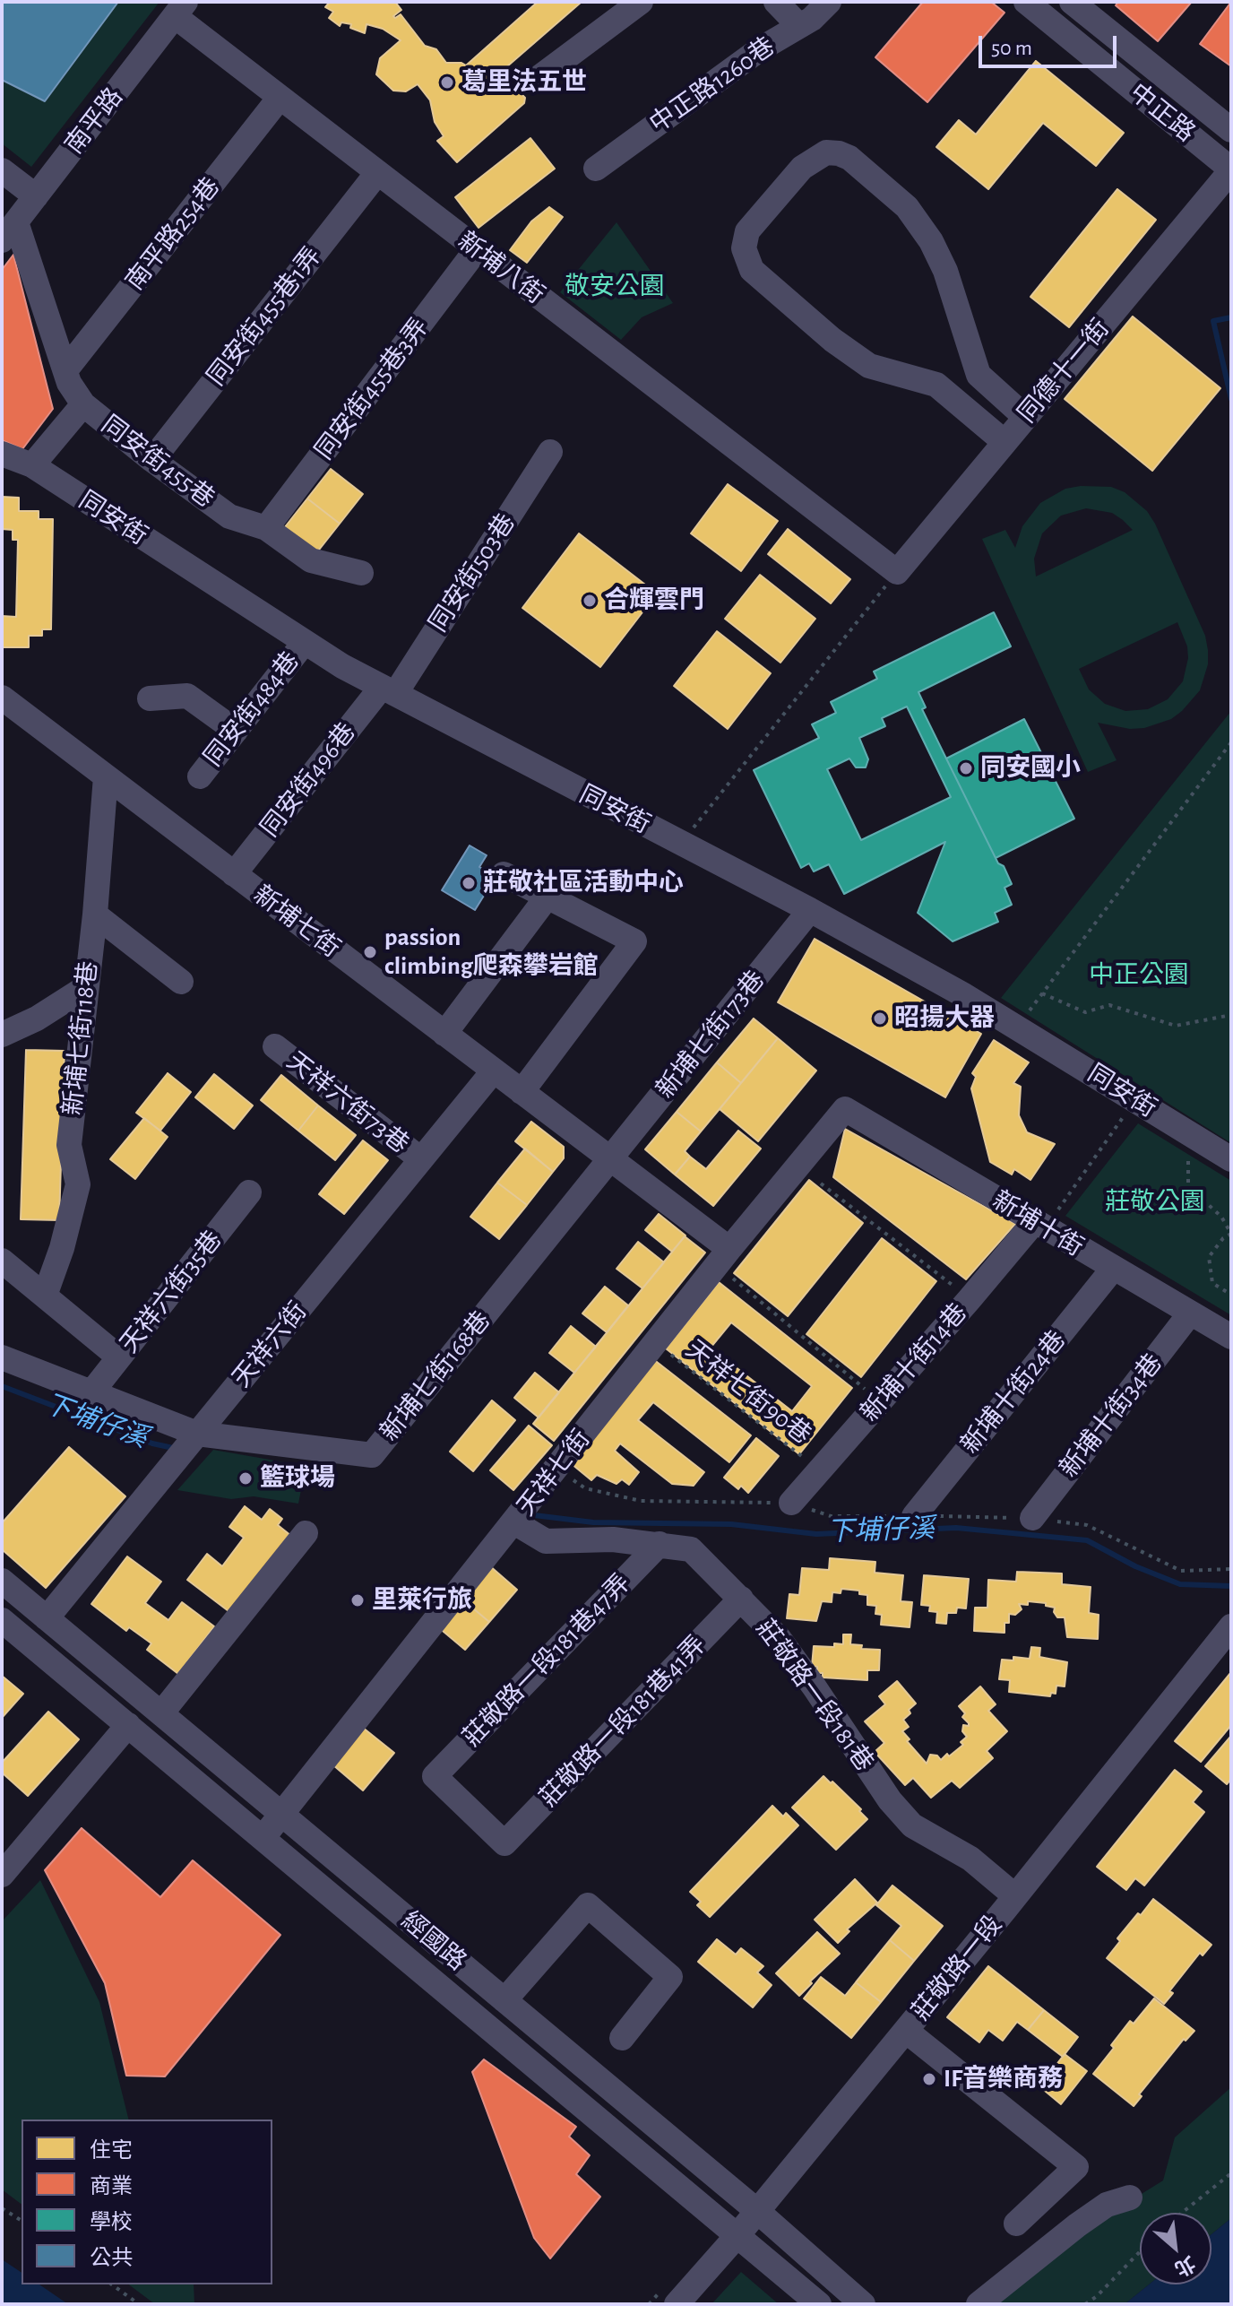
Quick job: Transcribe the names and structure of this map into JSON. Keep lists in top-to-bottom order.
{
  "streets": {
    "street": [
      "中正路1260巷",
      "中正路",
      "南平路",
      "南平路254巷",
      "新埔八街",
      "同安街455巷1弄",
      "同德十一街",
      "同安街455巷3弄",
      "同安街455巷",
      "同安街",
      "同安街503巷",
      "同安街484巷",
      "同安街496巷",
      "新埔七街",
      "新埔七街173巷",
      "新埔七街118巷",
      "天祥六街73巷",
      "新埔十街",
      "天祥六街35巷",
      "天祥六街",
      "新埔十街14巷",
      "新埔七街168巷",
      "新埔十街24巷",
      "新埔十街34巷",
      "天祥七街",
      "莊敬路一段181巷47弄",
      "莊敬路一段181巷",
      "莊敬路一段181巷41弄",
      "經國路",
      "莊敬路一段"
    ],
    "path": ["天祥七街90巷"]
  },
  "crossings": [
    ["中正路", "同德十一街"],
    ["南平路", "新埔八街"],
    ["南平路254巷", "新埔八街"],
    ["新埔八街", "同安街455巷1弄"],
    ["新埔八街", "同德十一街"],
    ["新埔八街", "同安街455巷3弄"],
    ["同安街455巷1弄", "同安街455巷"],
    ["同安街455巷3弄", "同安街455巷"],
    ["同安街455巷", "同安街"],
    ["同安街", "同安街503巷"],
    ["同安街", "同安街484巷"],
    ["同安街", "同安街496巷"],
    ["同安街", "新埔七街173巷"],
    ["同安街503巷", "同安街496巷"],
    ["同安街496巷", "新埔七街"],
    ["新埔七街", "新埔七街173巷"],
    ["新埔七街", "新埔七街118巷"],
    ["新埔七街", "天祥六街"],
    ["新埔七街", "新埔七街168巷"],
    ["新埔七街", "天祥七街"],
    ["新埔七街173巷", "新埔七街168巷"],
    ["天祥六街73巷", "天祥六街"],
    ["新埔十街", "新埔十街14巷"],
    ["新埔十街", "新埔十街24巷"],
    ["新埔十街", "新埔十街34巷"],
    ["新埔十街", "天祥七街"],
    ["天祥六街", "新埔七街168巷"],
    ["天祥六街", "經國路"],
    ["新埔十街14巷", "天祥七街90巷"],
    ["天祥七街90巷", "天祥七街"],
    ["天祥七街", "莊敬路一段181巷"],
    ["天祥七街", "經國路"],
    ["莊敬路一段181巷47弄", "莊敬路一段181巷"],
    ["莊敬路一段181巷47弄", "莊敬路一段181巷41弄"],
    ["莊敬路一段181巷", "莊敬路一段181巷41弄"],
    ["莊敬路一段181巷", "莊敬路一段"],
    ["經國路", "莊敬路一段"]
  ],
  "water": ["下埔仔溪"],
  "parks": ["敬安公園", "中正公園", "莊敬公園"],
  "places": [
    "葛里法五世",
    "合輝雲門",
    "同安國小",
    "莊敬社區活動中心",
    "passion climbing爬森攀岩館",
    "昭揚大器",
    "籃球場",
    "里萊行旅",
    "IF音樂商務"
  ],
  "legend": [
    "住宅",
    "商業",
    "學校",
    "公共"
  ],
  "scale_bar": "50 m",
  "north": "bottom right"
}
